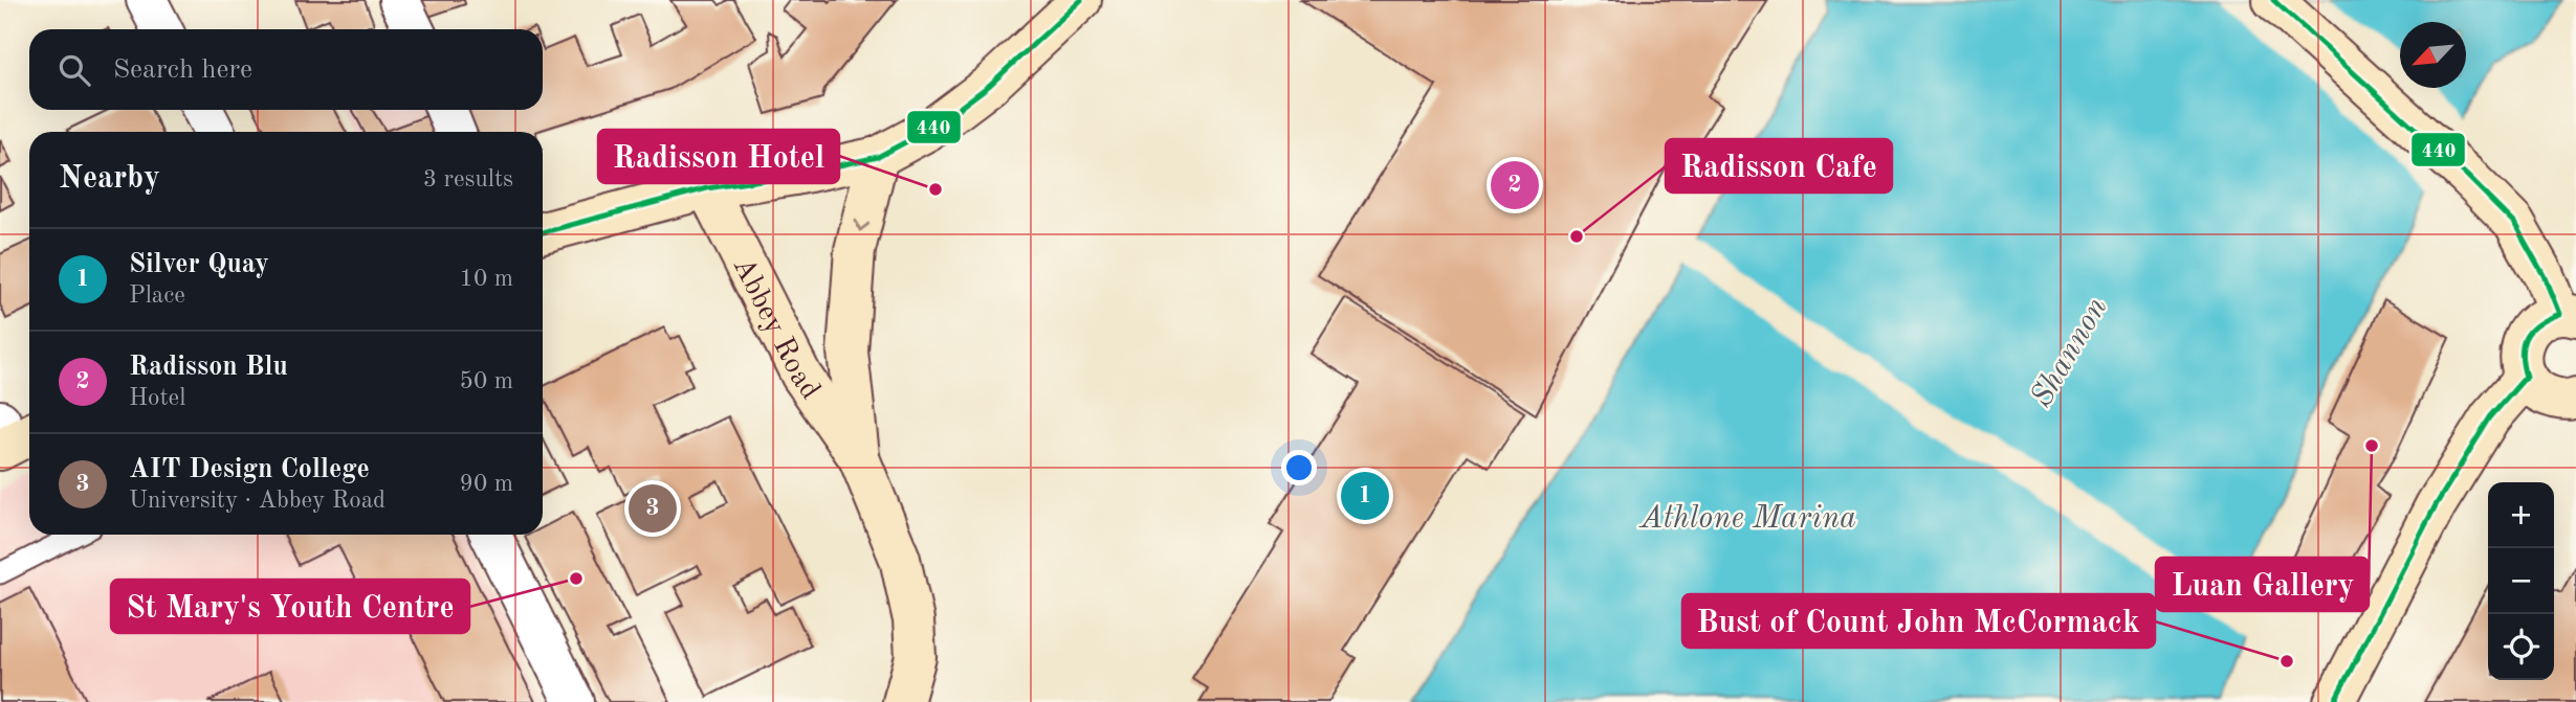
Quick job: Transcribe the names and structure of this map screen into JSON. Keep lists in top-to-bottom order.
{
  "streets": {
    "street": ["Abbey Road"]
  },
  "water": ["Shannon", "Athlone Marina"],
  "places": [
    "Radisson Hotel",
    "Radisson Cafe",
    "Luan Gallery",
    "St Mary's Youth Centre",
    "Bust of Count John McCormack"
  ],
  "lines": ["transit line 440"],
  "north": "bottom left",
  "page": {
    "search": "Search here",
    "heading": ["Nearby", "3 results"],
    "pins": ["2", "1", "3"],
    "list": [
      {
        "mark": "1",
        "name": "Silver Quay",
        "note": "Place",
        "value": "10 m"
      },
      {
        "mark": "2",
        "name": "Radisson Blu",
        "note": "Hotel",
        "value": "50 m"
      },
      {
        "mark": "3",
        "name": "AIT Design College",
        "note": "University · Abbey Road",
        "value": "90 m"
      }
    ],
    "map_buttons": ["+", "−"]
  }
}
